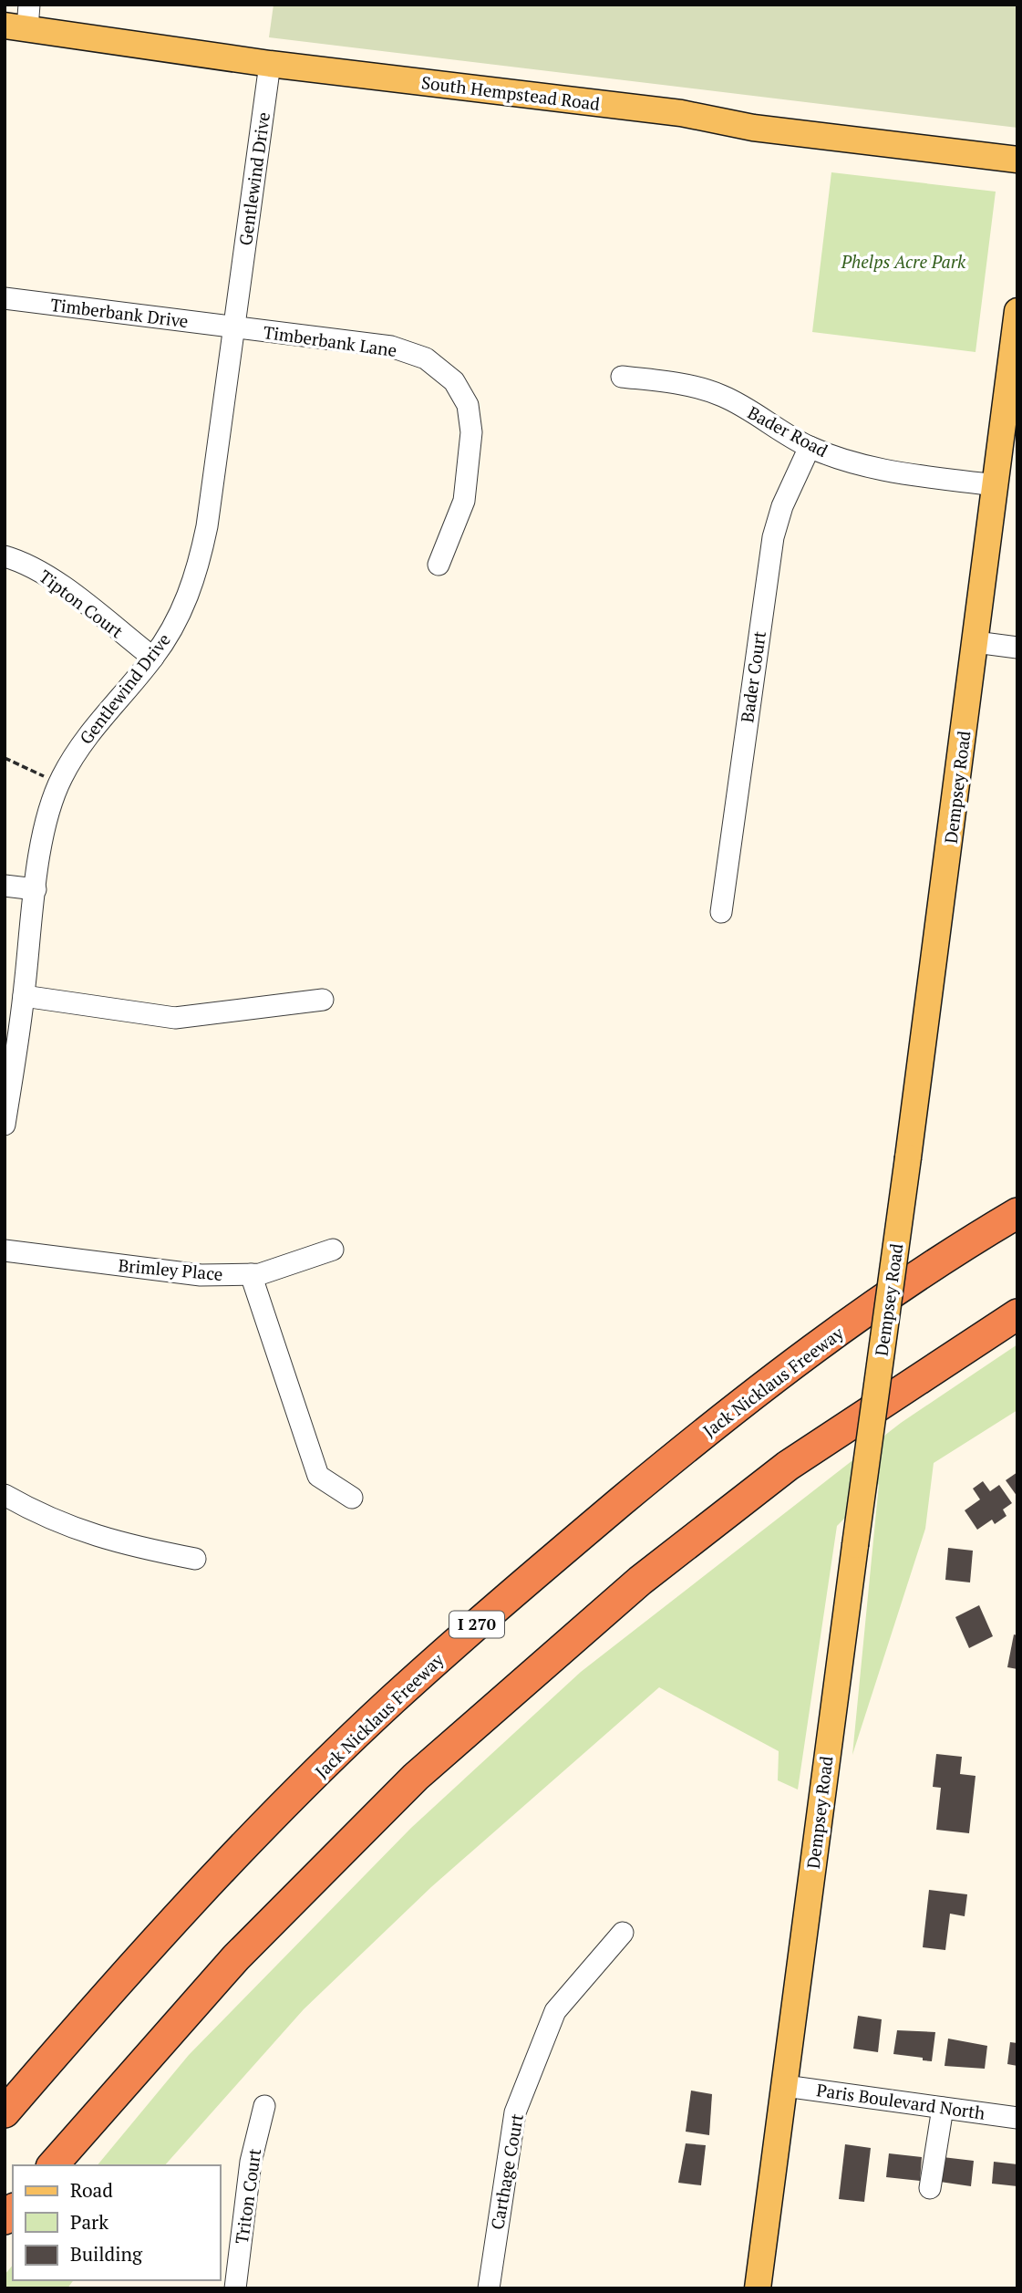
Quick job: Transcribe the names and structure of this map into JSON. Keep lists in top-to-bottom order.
{
  "streets": {
    "highway": ["Jack Nicklaus Freeway", "I 270"],
    "main road": ["South Hempstead Road", "Dempsey Road"],
    "street": [
      "Gentlewind Drive",
      "Timberbank Drive",
      "Timberbank Lane",
      "Bader Road",
      "Tipton Court",
      "Bader Court",
      "Brimley Place",
      "Paris Boulevard North",
      "Carthage Court",
      "Triton Court"
    ]
  },
  "crossings": [
    ["South Hempstead Road", "Gentlewind Drive"],
    ["Gentlewind Drive", "Timberbank Drive"],
    ["Gentlewind Drive", "Timberbank Lane"],
    ["Gentlewind Drive", "Tipton Court"],
    ["Timberbank Drive", "Timberbank Lane"],
    ["Bader Road", "Bader Court"],
    ["Bader Road", "Dempsey Road"],
    ["Dempsey Road", "Paris Boulevard North"]
  ],
  "parks": ["Phelps Acre Park"],
  "legend": ["Road", "Park", "Building"]
}
